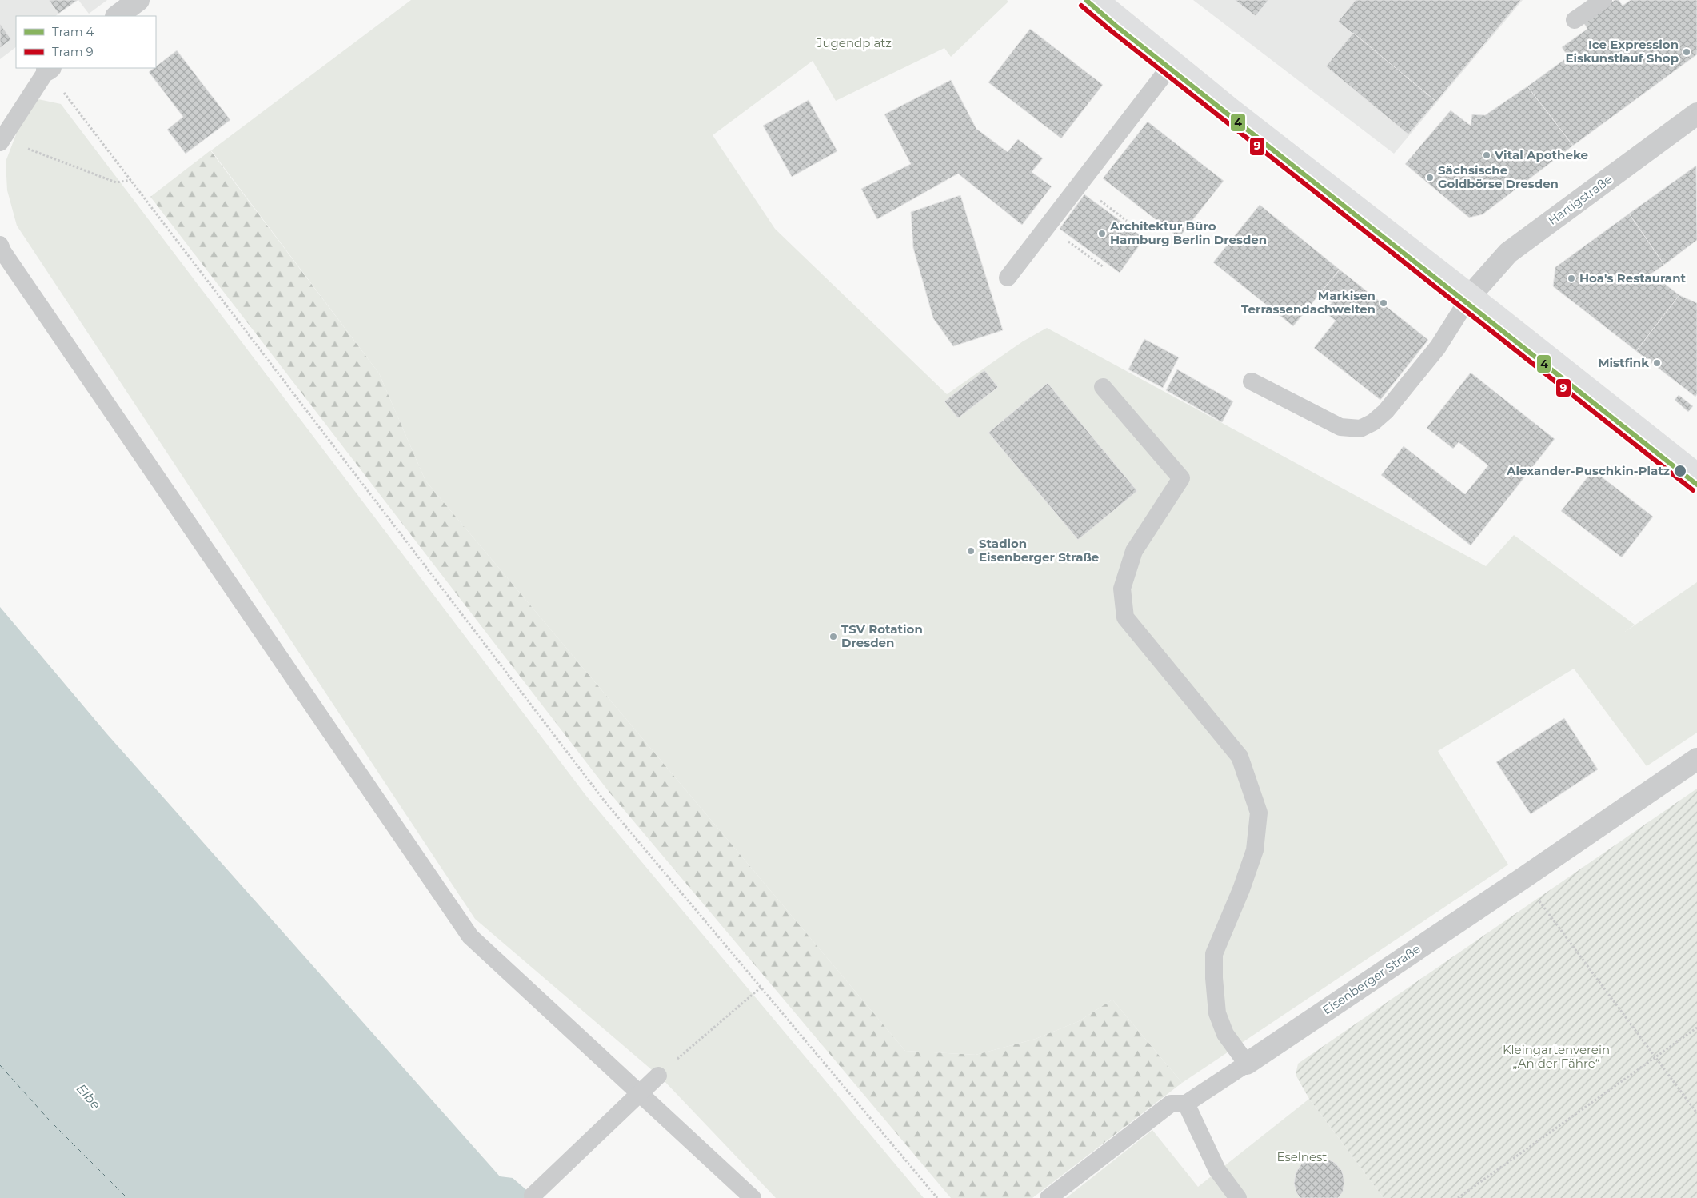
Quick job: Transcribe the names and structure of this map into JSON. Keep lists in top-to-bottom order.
{
  "streets": {
    "street": ["Hartigstraße", "Eisenberger Straße"]
  },
  "water": ["Elbe"],
  "parks": ["Jugendplatz", "Kleingartenverein „An der Fähre“", "Eselnest"],
  "places": [
    "Ice Expression Eiskunstlauf Shop",
    "Vital Apotheke",
    "Sächsische Goldbörse Dresden",
    "Architektur Büro Hamburg Berlin Dresden",
    "Hoa's Restaurant",
    "Markisen Terrassendachwelten",
    "Mistfink",
    "Alexander-Puschkin-Platz",
    "Stadion Eisenberger Straße",
    "TSV Rotation Dresden"
  ],
  "lines": ["tram line 4", "tram line 9"],
  "legend": ["Tram 4", "Tram 9"]
}
